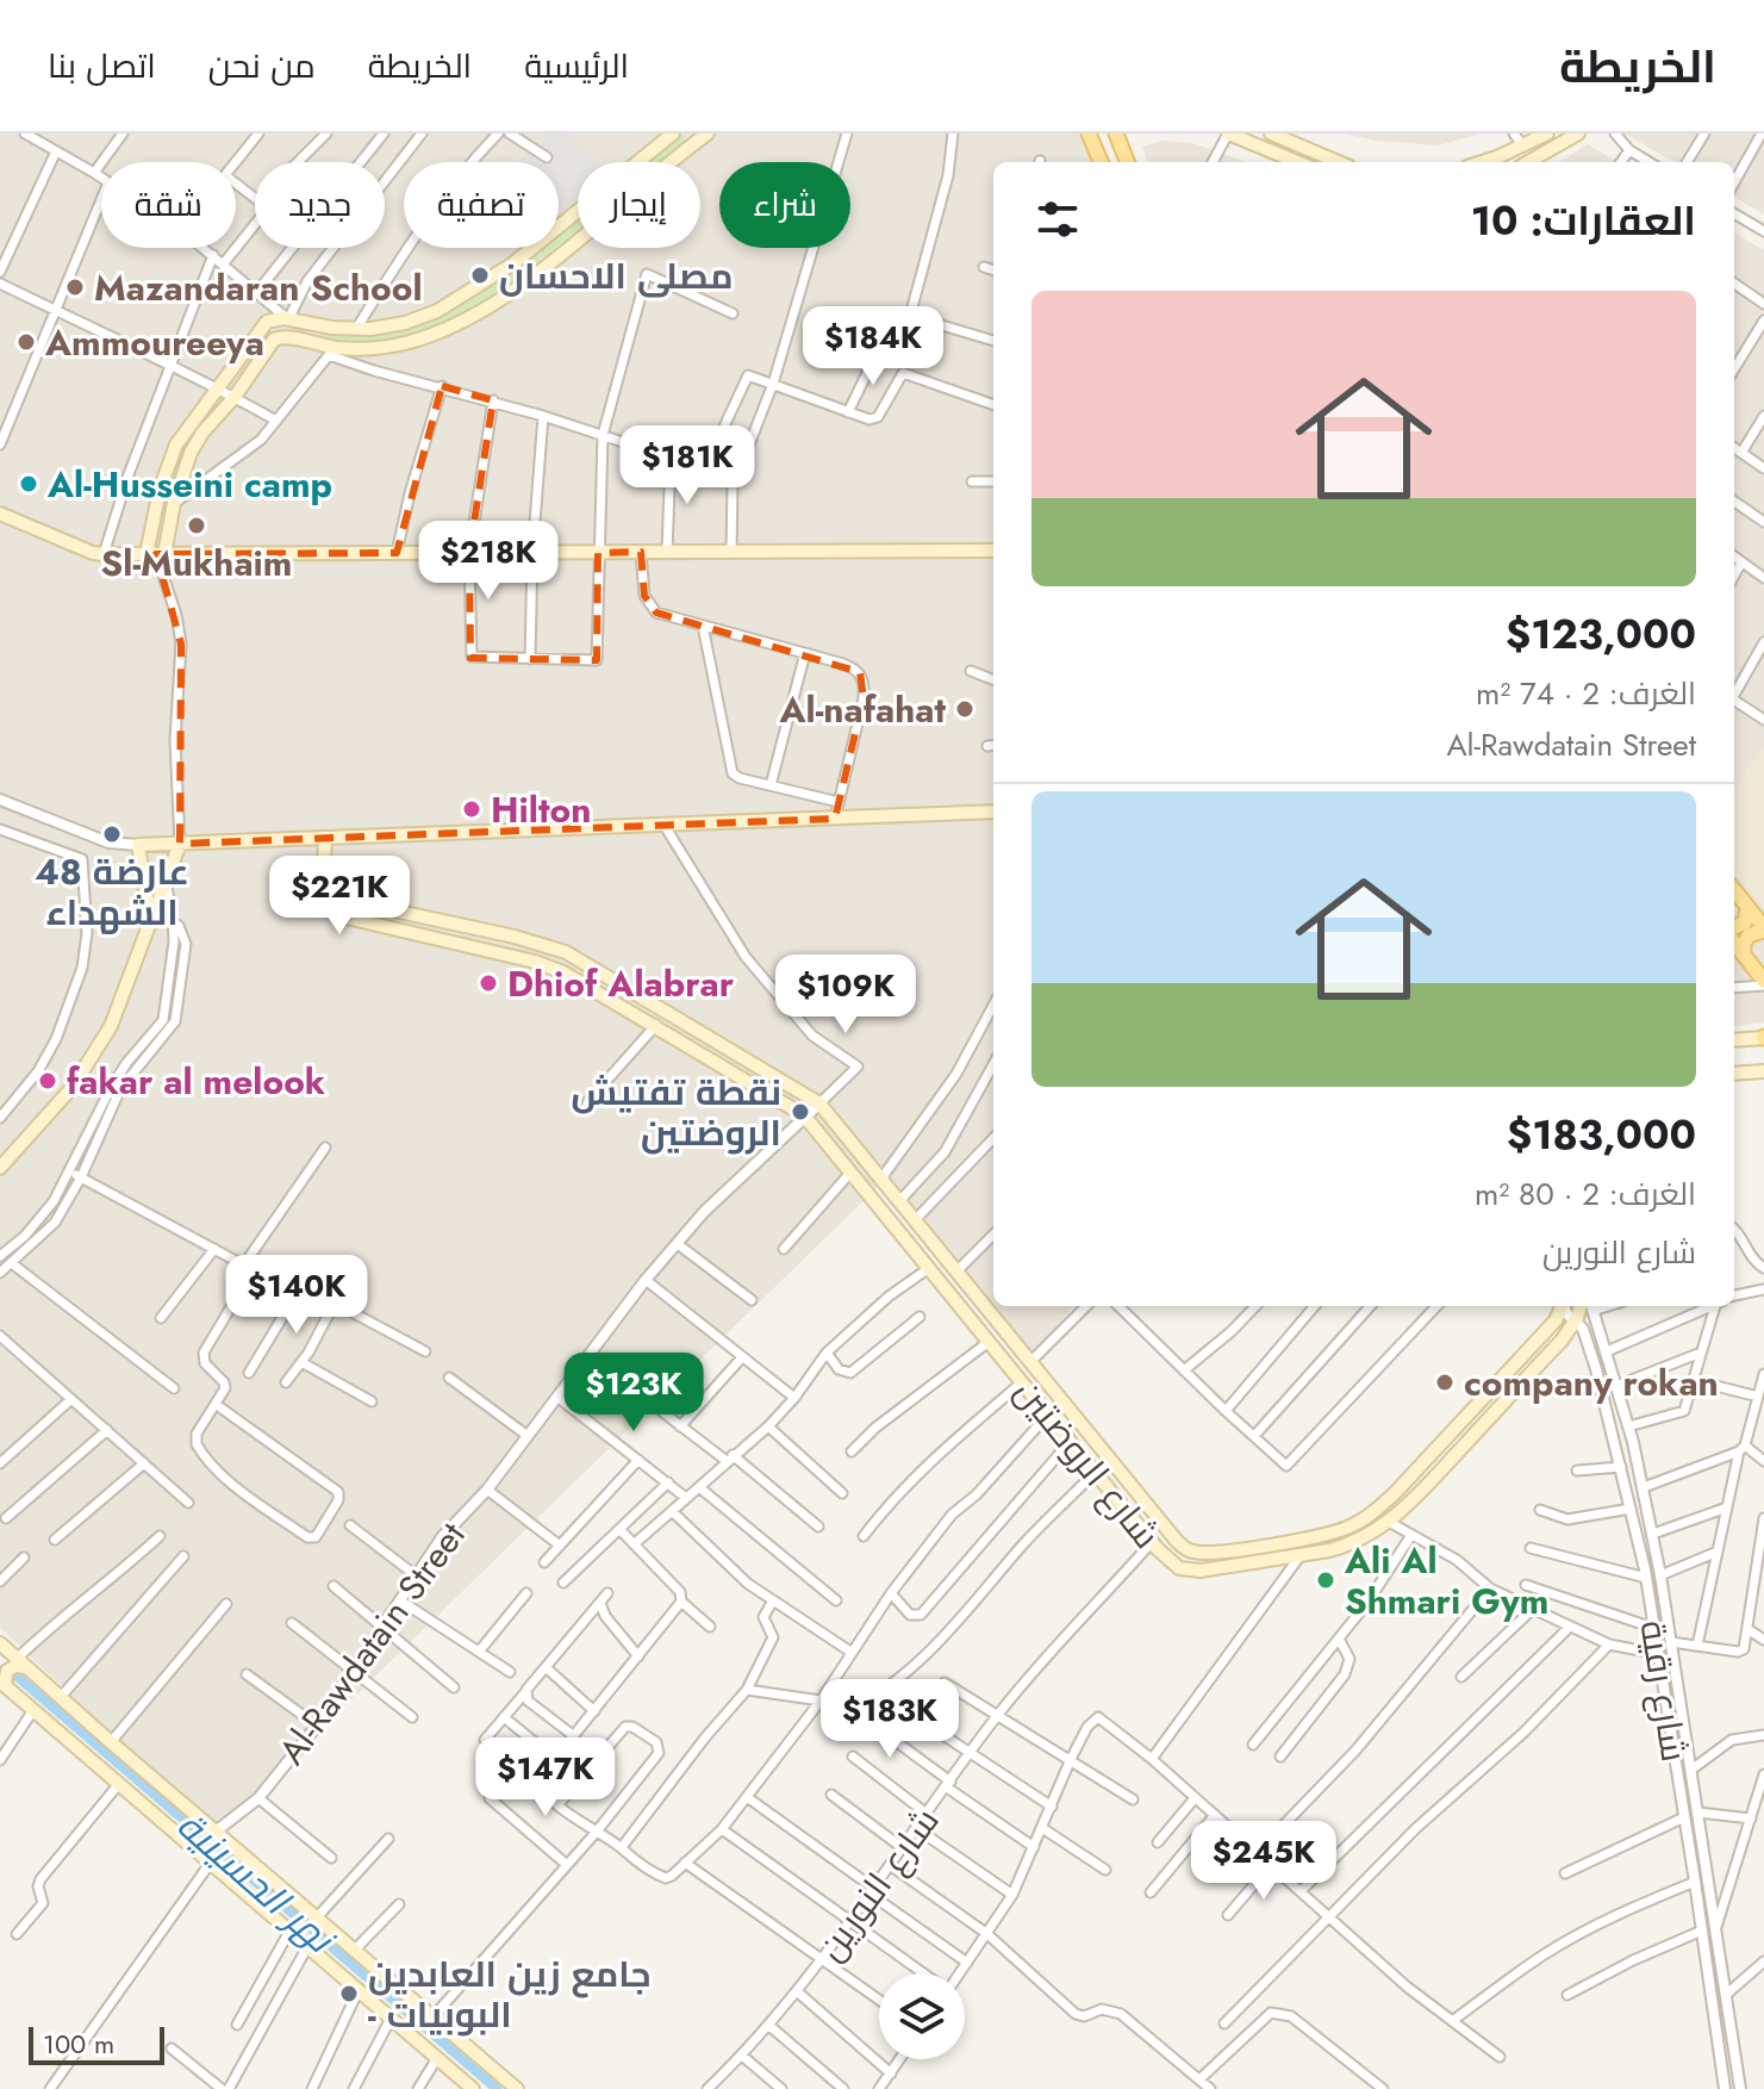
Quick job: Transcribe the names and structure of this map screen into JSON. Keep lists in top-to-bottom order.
{
  "streets": {
    "main road": ["شارع الروضتين"],
    "street": ["Al-Rawdatain Street", "شارع رقية", "شارع النورين"]
  },
  "crossings": [
    ["شارع الروضتين", "Al-Rawdatain Street"],
    ["شارع الروضتين", "شارع رقية"],
    ["شارع الروضتين", "شارع النورين"]
  ],
  "water": ["نهر الحسينية"],
  "places": [
    "مصلى الاحسان",
    "Mazandaran School",
    "Ammoureeya",
    "Al-Husseini camp",
    "Sl-Mukhaim",
    "Al-nafahat",
    "Hilton",
    "عارضة 48 الشهداء",
    "Dhiof Alabrar",
    "fakar al melook",
    "نقطة تفتيش الروضتين",
    "company rokan",
    "Ali Al Shmari Gym",
    "جامع زين العابدين - البوبيات"
  ],
  "scale_bar": "100 m",
  "page": {
    "header": "الخريطة",
    "nav": [
      "الرئيسية",
      "الخريطة",
      "من نحن",
      "اتصل بنا"
    ],
    "chip": [
      "شراء",
      "إيجار",
      "تصفية",
      "جديد",
      "شقة"
    ],
    "heading": "العقارات: 10",
    "list": [
      {
        "name": "$123,000",
        "note": "الغرف: 2 · 74 m² · Al-Rawdatain Street"
      },
      {
        "name": "$183,000",
        "note": "الغرف: 2 · 80 m² · شارع النورين"
      }
    ],
    "price": [
      "$184K",
      "$181K",
      "$218K",
      "$221K",
      "$109K",
      "$140K",
      "$123K",
      "$183K",
      "$147K",
      "$245K"
    ],
    "scale": "100 m"
  }
}
